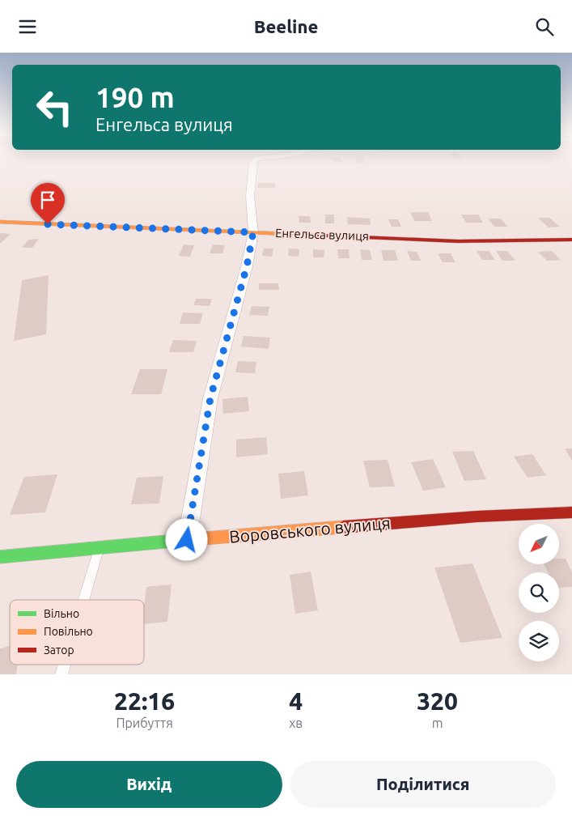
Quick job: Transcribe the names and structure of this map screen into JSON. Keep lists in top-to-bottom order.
{
  "streets": {
    "street": ["Енгельса вулиця", "Воровського вулиця"]
  },
  "legend": ["Вільно", "Повільно", "Затор"],
  "north": "bottom left",
  "page": {
    "header": "Beeline",
    "turn": ["190 m", "Енгельса вулиця"],
    "eta": [
      "22:16",
      "Прибуття",
      "4",
      "хв",
      "320",
      "m"
    ],
    "buttons": ["Вихід", "Поділитися"]
  }
}
